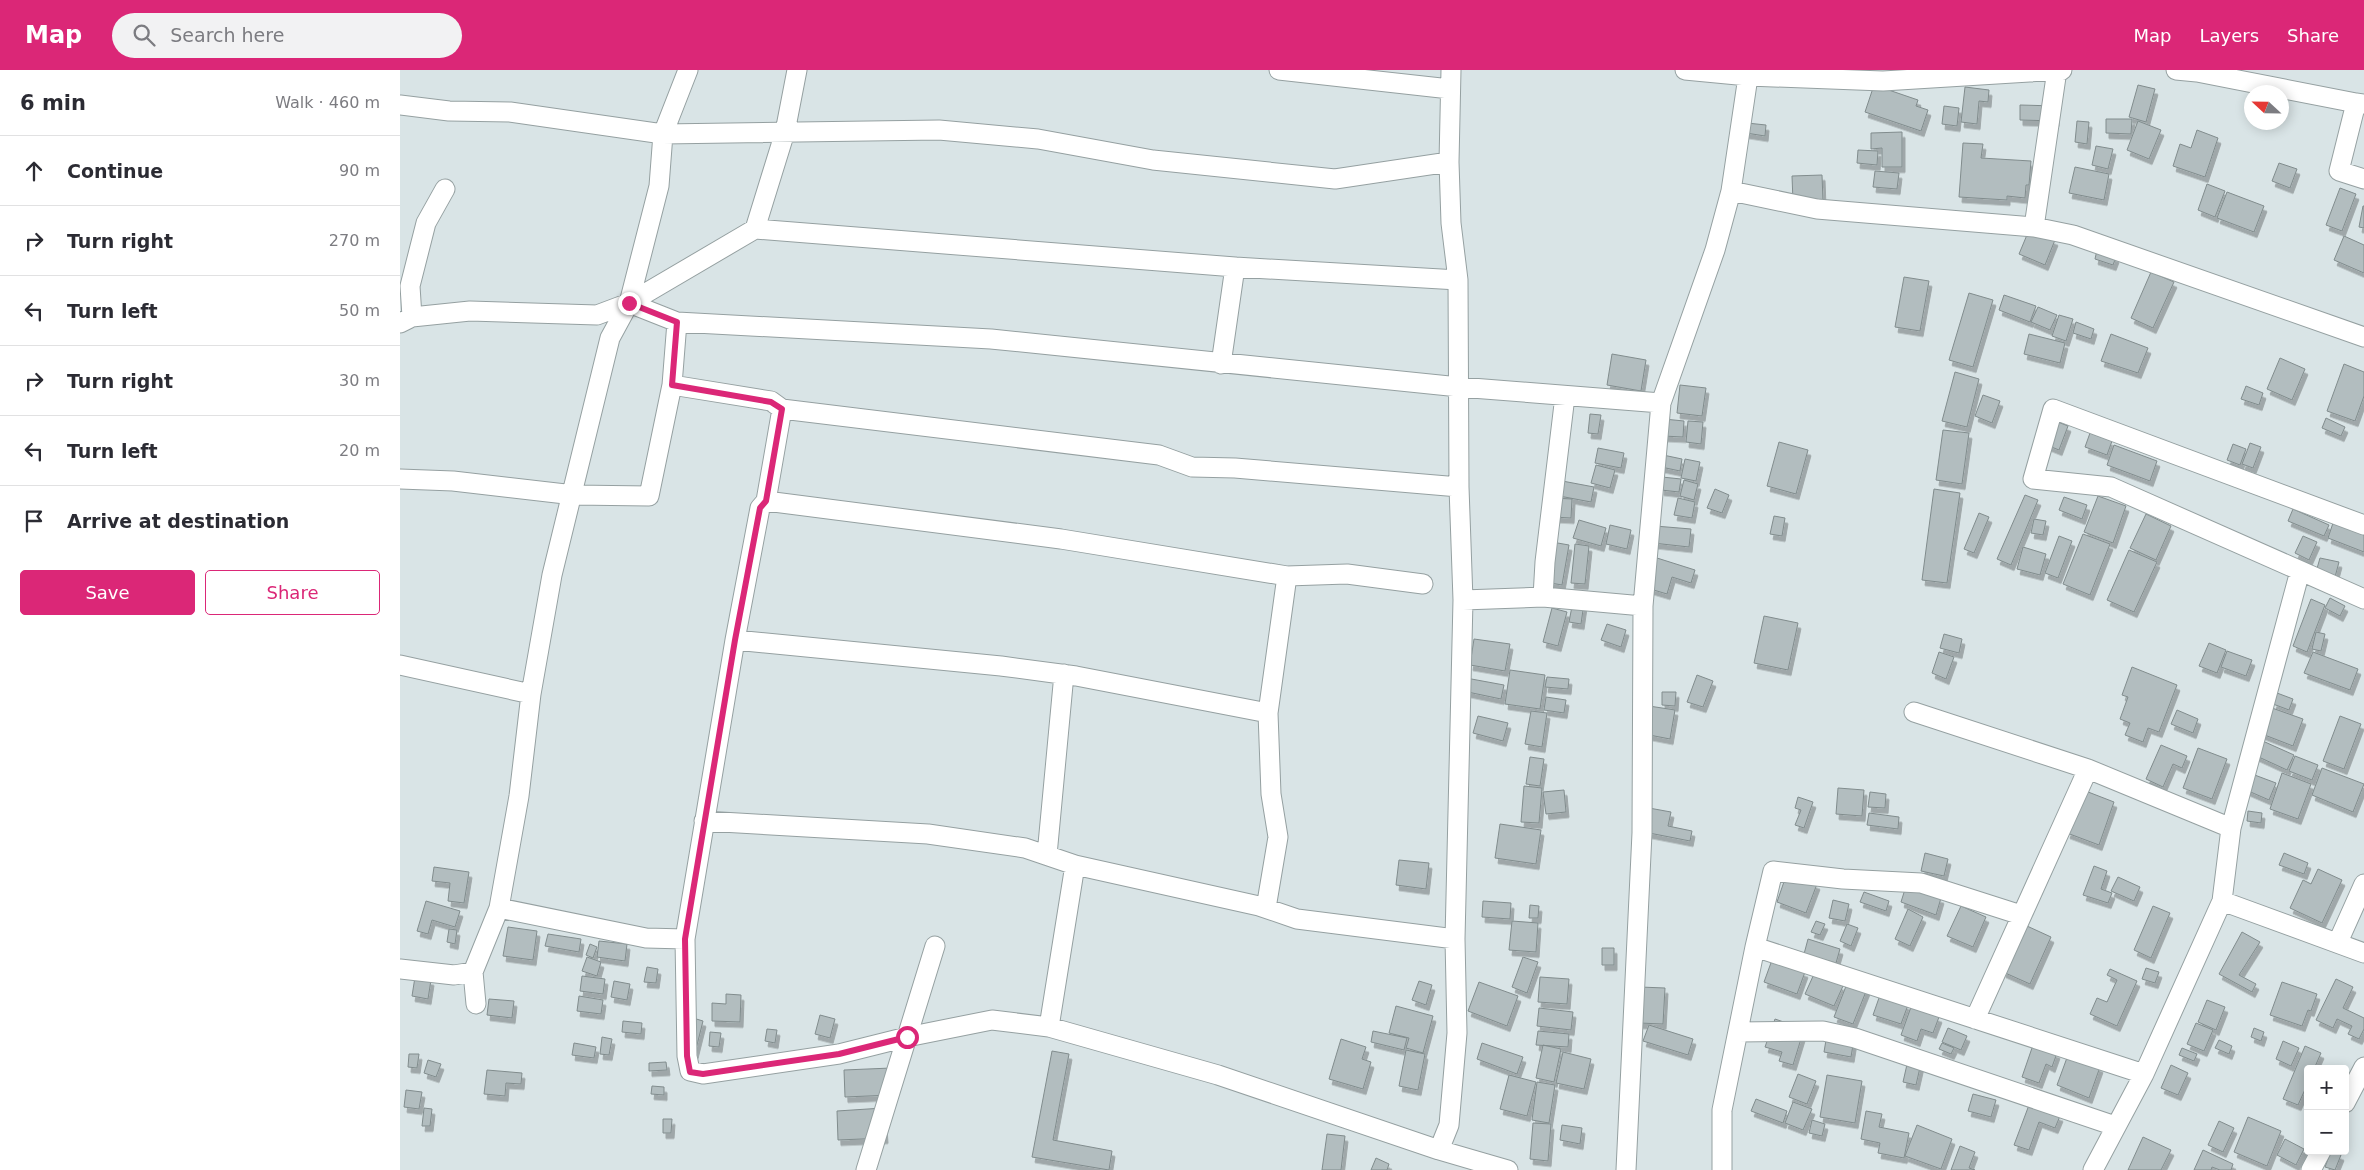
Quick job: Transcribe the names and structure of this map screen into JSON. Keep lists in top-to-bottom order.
{
  "north": "left",
  "page": {
    "header": "Map",
    "search": "Search here",
    "nav": ["Map", "Layers", "Share"],
    "heading": ["6 min", "Walk · 460 m"],
    "list": [
      ["Continue", "90 m"],
      ["Turn right", "270 m"],
      ["Turn left", "50 m"],
      ["Turn right", "30 m"],
      ["Turn left", "20 m"],
      "Arrive at destination"
    ],
    "buttons": ["Save", "Share"],
    "map_buttons": ["+", "−"]
  }
}
